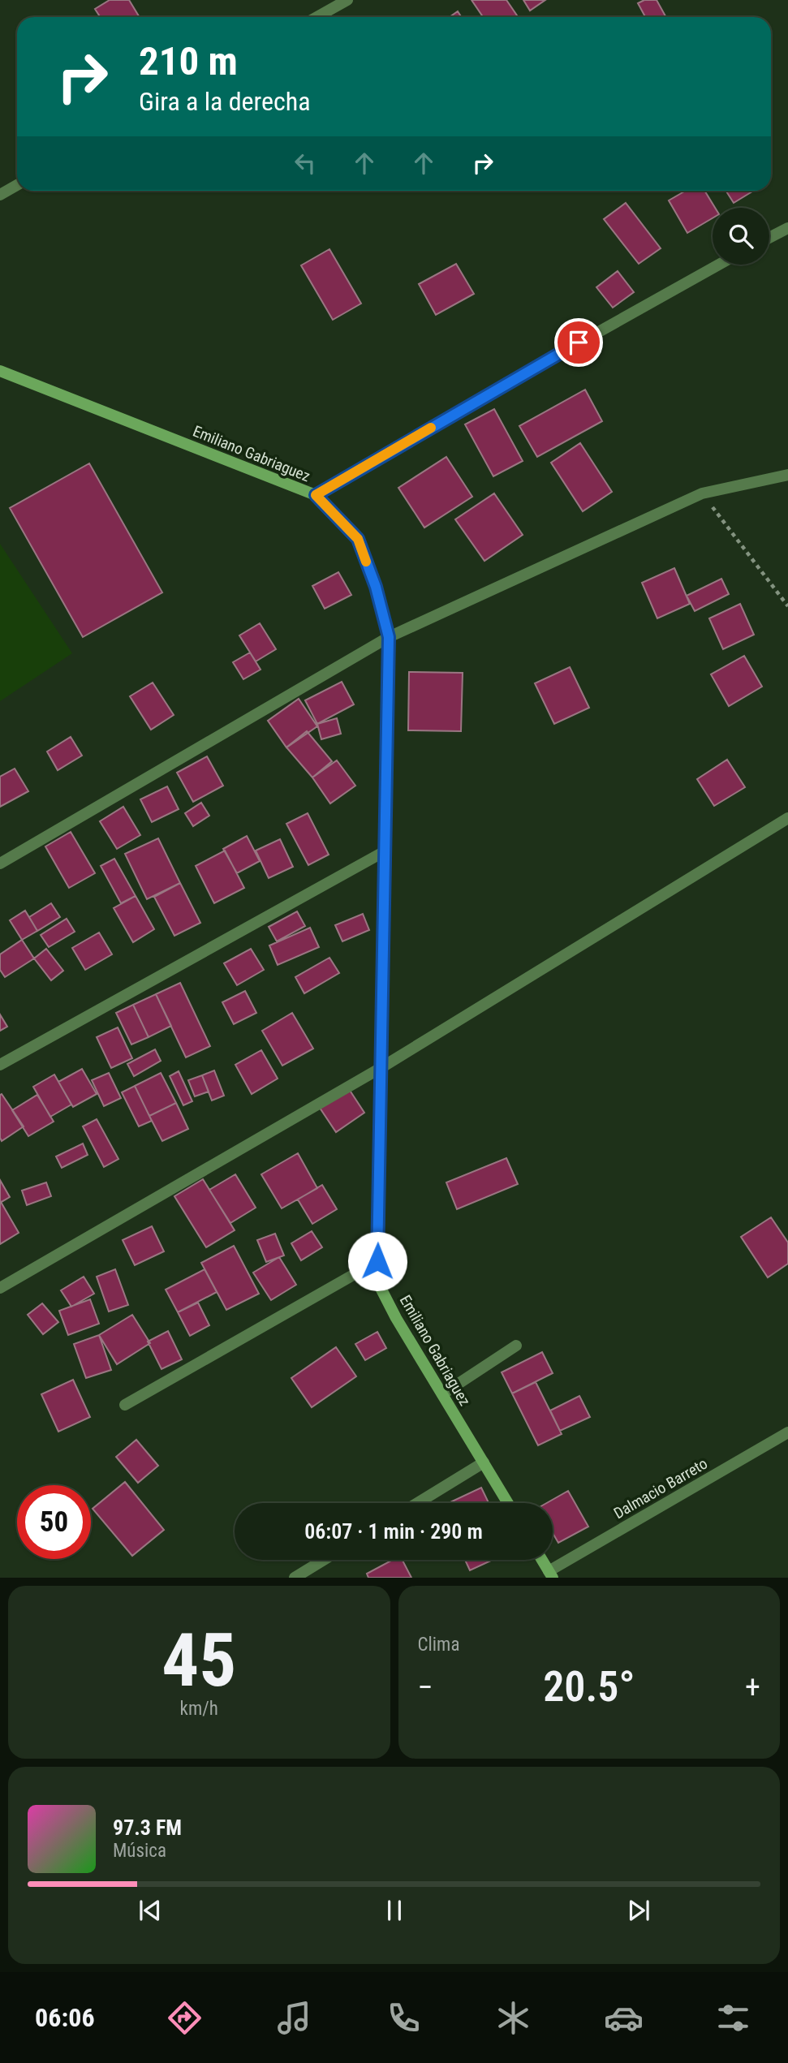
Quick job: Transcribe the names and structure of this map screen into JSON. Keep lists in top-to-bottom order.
{
  "streets": {
    "main road": ["Emiliano Gabriaguez"],
    "street": ["Dalmacio Barreto"]
  },
  "page": {
    "turn": ["210 m", "Gira a la derecha"],
    "limit": "50",
    "trip": "06:07 · 1 min · 290 m",
    "tile": [
      ["45", "km/h"],
      "Clima"
    ],
    "heat": ["−", "20.5°", "+"],
    "song": ["97.3 FM", "Música"],
    "tabs": "06:06"
  }
}
